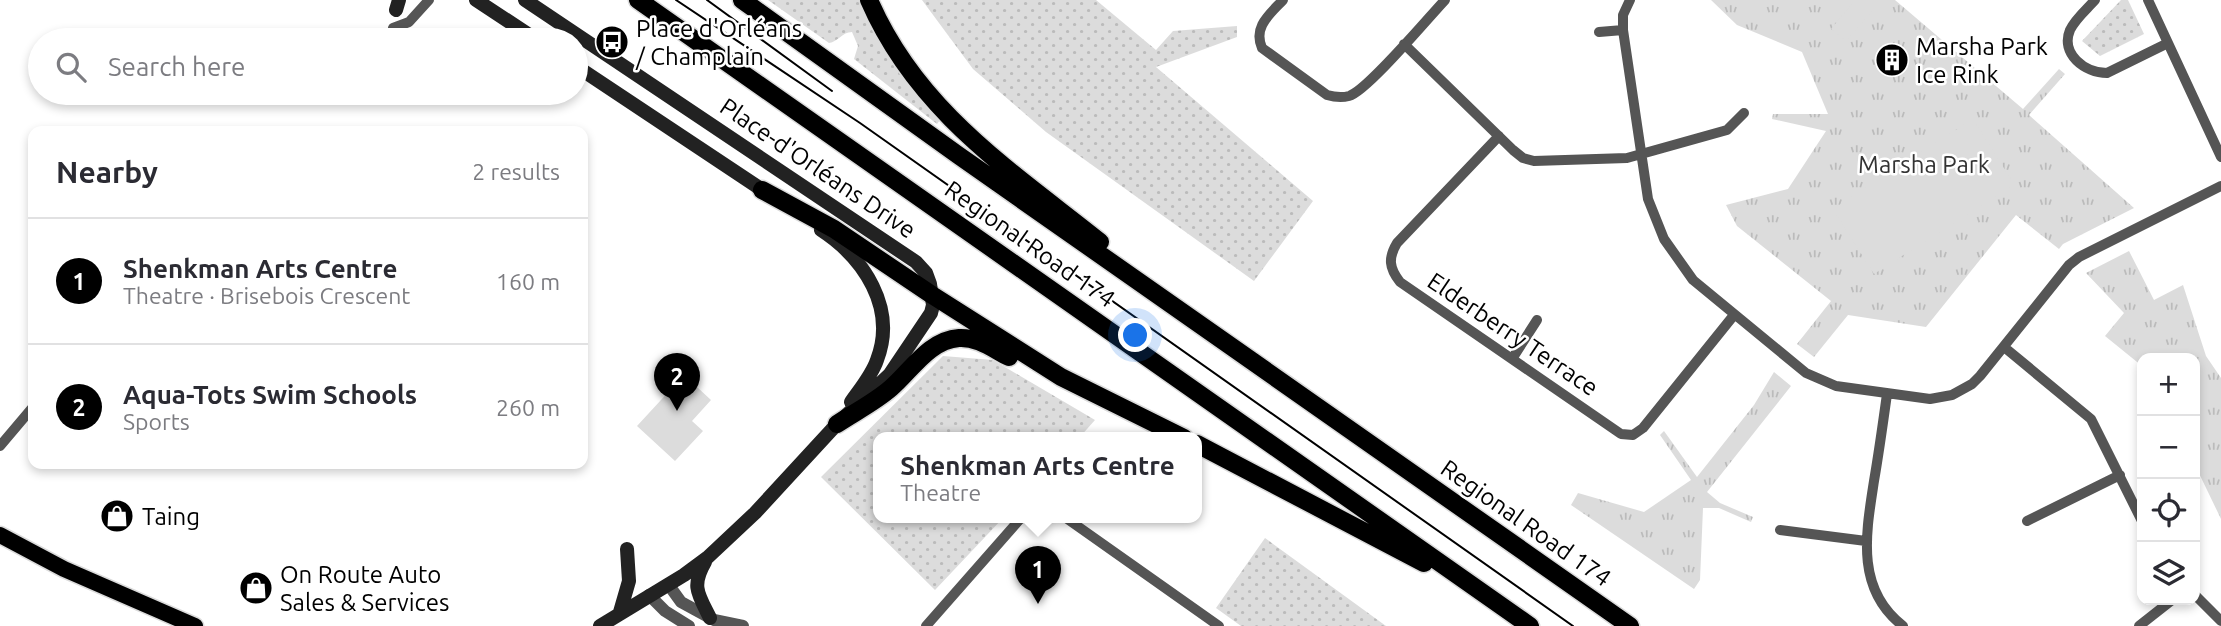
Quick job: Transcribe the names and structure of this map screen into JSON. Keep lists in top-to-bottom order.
{
  "streets": {
    "highway": ["Regional Road 174"],
    "main road": ["Place-d'Orléans Drive"],
    "street": ["Elderberry Terrace"]
  },
  "parks": ["Marsha Park"],
  "places": {
    "bus stop": ["Place d'Orléans / Champlain"],
    "building": ["Marsha Park Ice Rink"],
    "shop": ["Taing", "On Route Auto Sales & Services"]
  },
  "page": {
    "search": "Search here",
    "heading": ["Nearby", "2 results"],
    "list": [
      {
        "mark": "1",
        "name": "Shenkman Arts Centre",
        "note": "Theatre · Brisebois Crescent",
        "value": "160 m"
      },
      {
        "mark": "2",
        "name": "Aqua-Tots Swim Schools",
        "note": "Sports",
        "value": "260 m"
      }
    ],
    "map_buttons": ["+", "−"],
    "pins": ["2", "1"],
    "popup": ["Shenkman Arts Centre", "Theatre"]
  }
}
